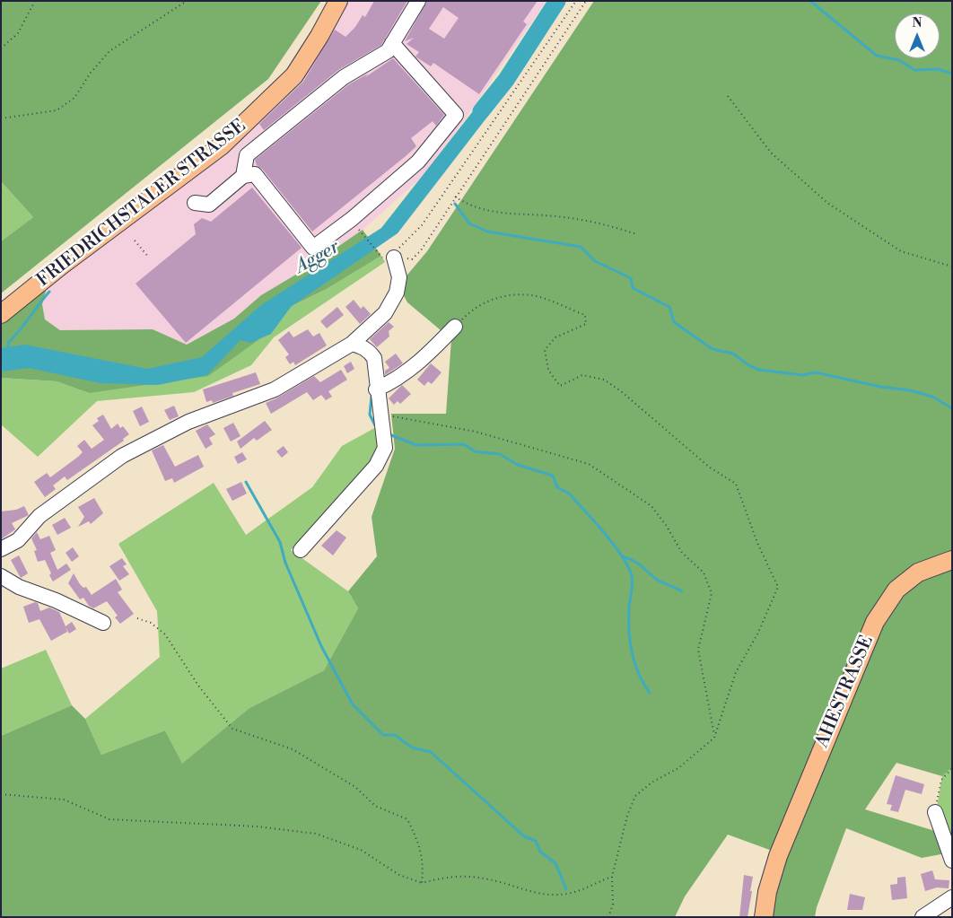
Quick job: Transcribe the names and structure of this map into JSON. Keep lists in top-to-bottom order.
{
  "streets": {
    "main road": ["FRIEDRICHSTALER STRASSE", "AHESTRASSE"]
  },
  "water": ["Agger"],
  "north": "top"
}
